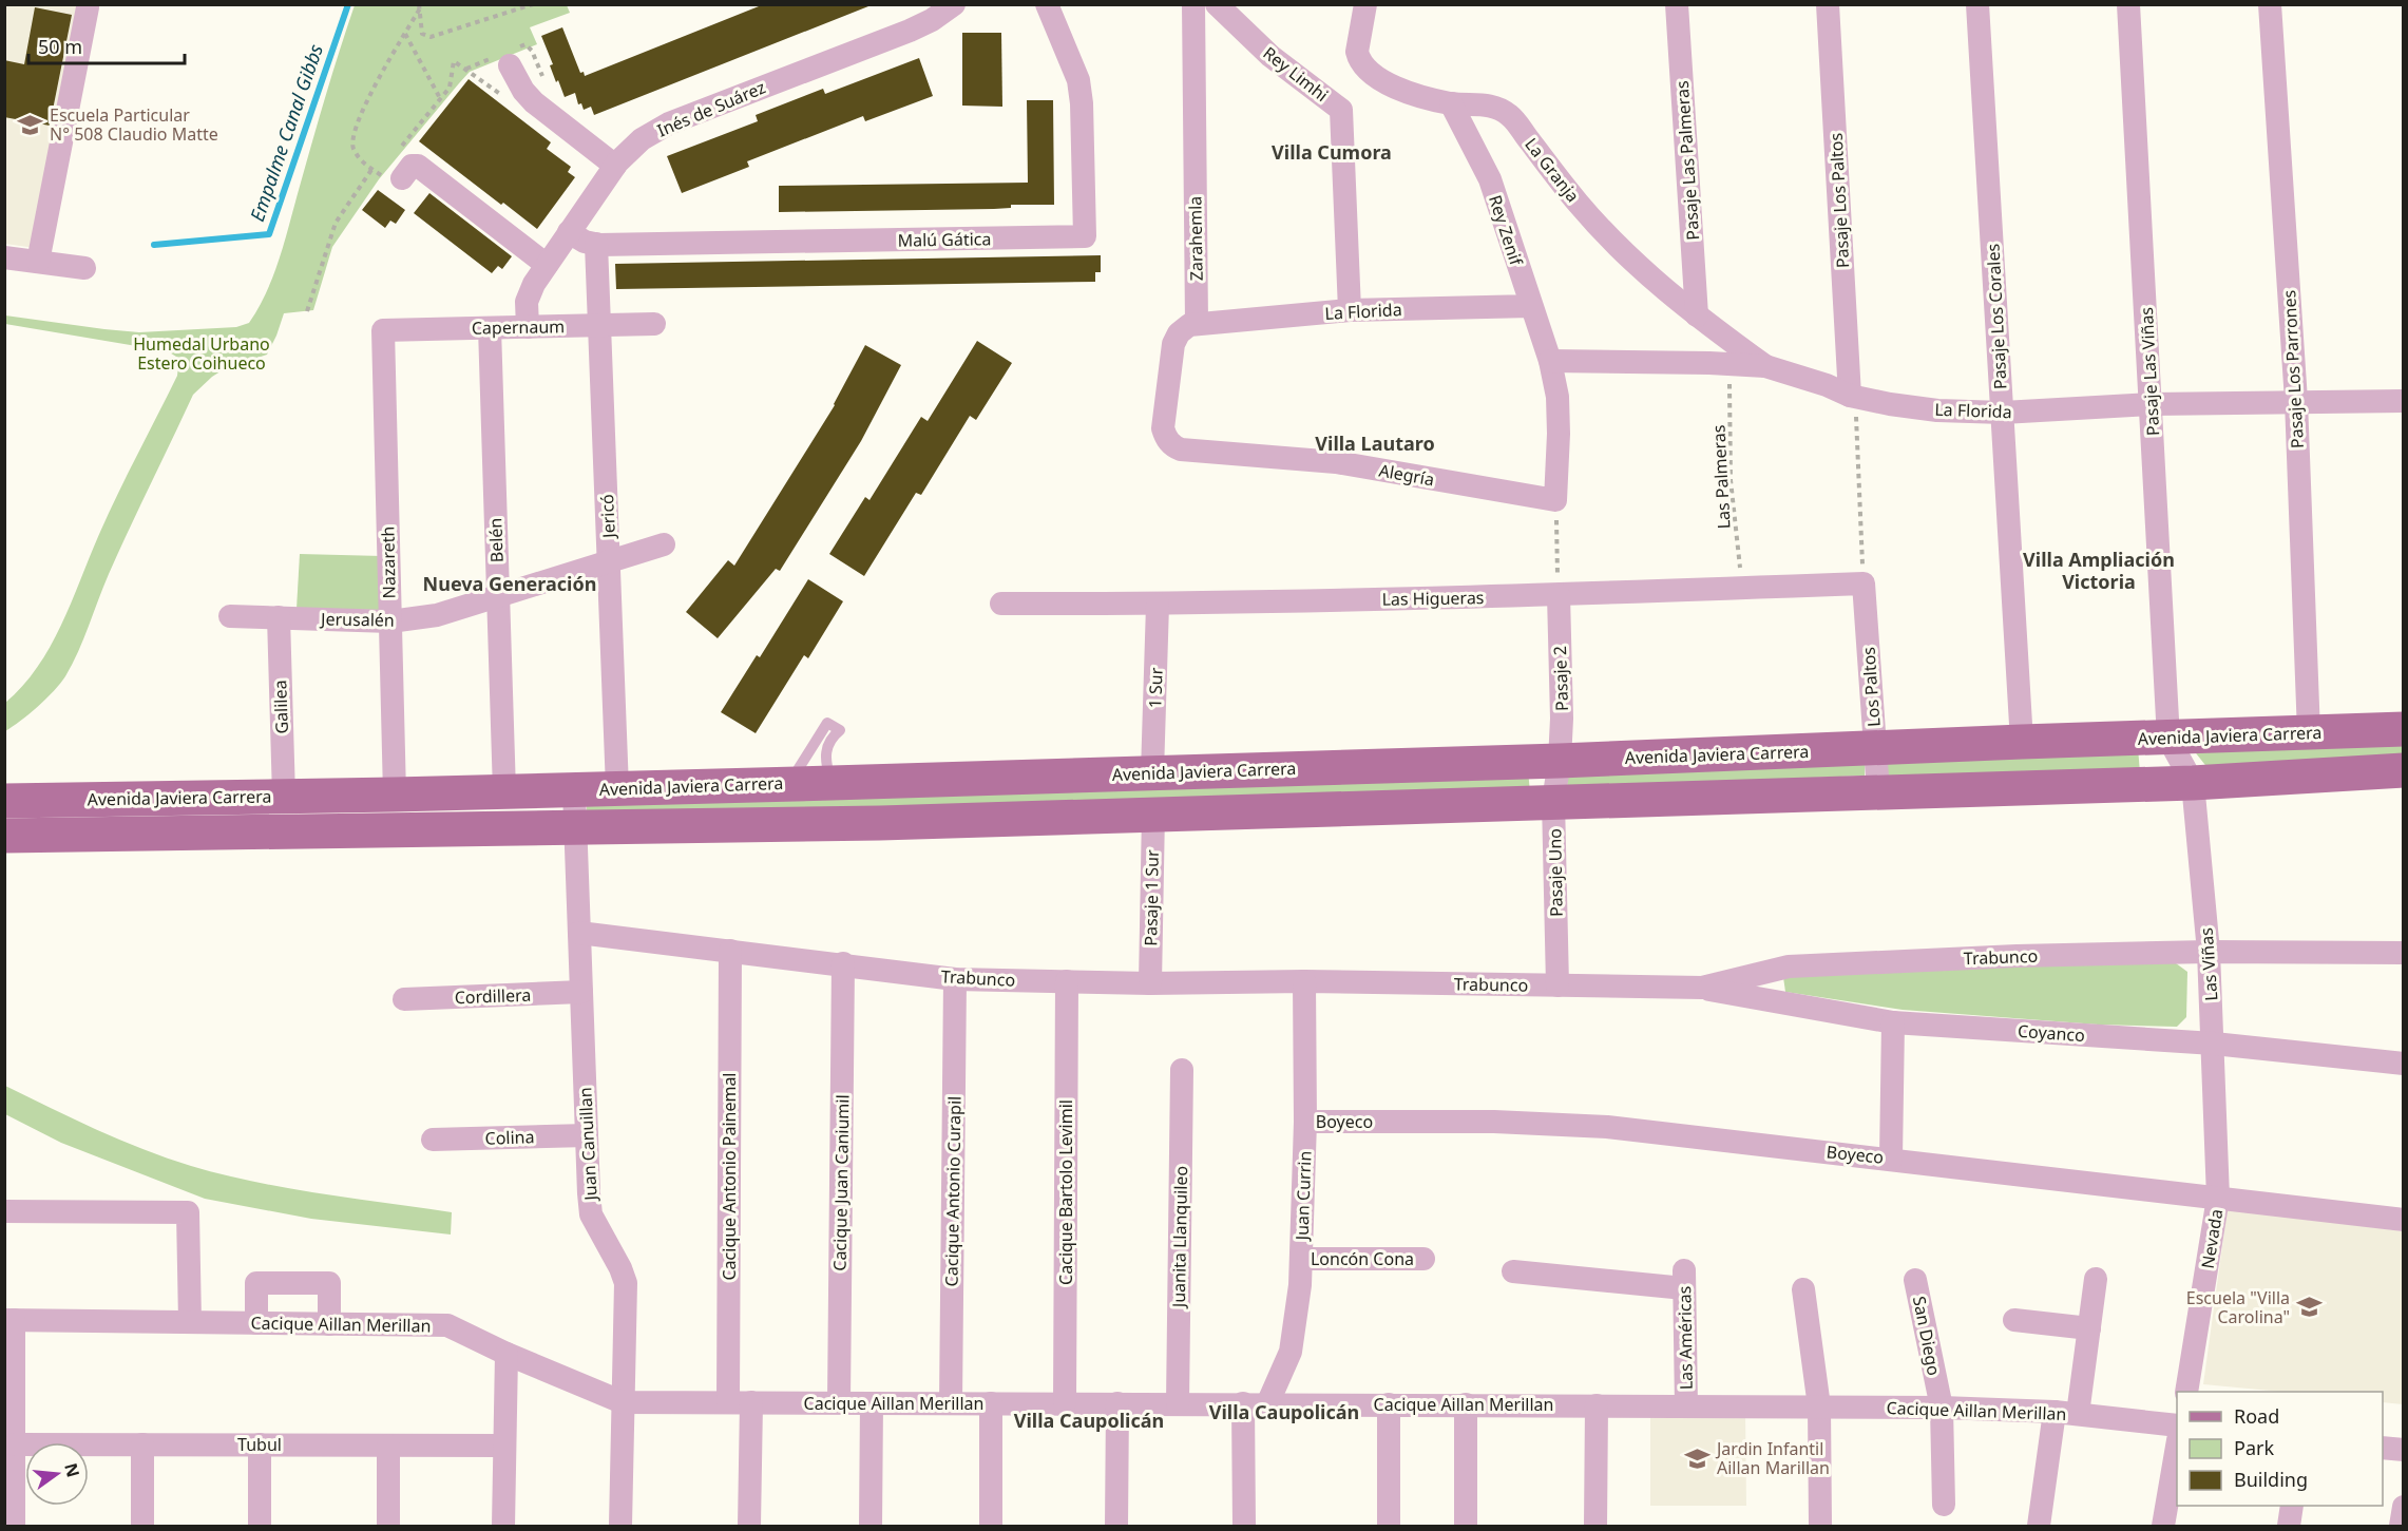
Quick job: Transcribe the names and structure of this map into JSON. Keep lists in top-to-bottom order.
{
  "streets": {
    "main road": ["Avenida Javiera Carrera"],
    "street": [
      "Rey Limhi",
      "Inés de Suárez",
      "Pasaje Las Palmeras",
      "La Granja",
      "Pasaje Los Paltos",
      "Rey Zenif",
      "Zarahemla",
      "Malú Gática",
      "La Florida",
      "Pasaje Los Corales",
      "Capernaum",
      "Pasaje Los Parrones",
      "Pasaje Las Viñas",
      "Alegría",
      "Jericó",
      "Belén",
      "Nazareth",
      "Las Higueras",
      "Jerusalén",
      "Pasaje 2",
      "Los Paltos",
      "1 Sur",
      "Galilea",
      "Pasaje Uno",
      "Pasaje 1 Sur",
      "Trabunco",
      "Las Viñas",
      "Cordillera",
      "Coyanco",
      "Boyeco",
      "Colina",
      "Juan Canuillan",
      "Cacique Antonio Painemal",
      "Cacique Juan Caniumil",
      "Cacique Antonio Curapil",
      "Cacique Bartolo Levimil",
      "Juan Currin",
      "Juanita Llanquileo",
      "Nevada",
      "Loncón Cona",
      "Cacique Aillan Merillan",
      "San Diego",
      "Las Américas",
      "Tubul"
    ],
    "path": ["Las Palmeras"]
  },
  "crossings": [
    ["Rey Limhi", "La Florida"],
    ["Inés de Suárez", "Malú Gática"],
    ["Inés de Suárez", "Capernaum"],
    ["Pasaje Las Palmeras", "La Granja"],
    ["La Granja", "Rey Zenif"],
    ["La Granja", "La Florida"],
    ["Pasaje Los Paltos", "La Florida"],
    ["Rey Zenif", "La Florida"],
    ["Zarahemla", "La Florida"],
    ["Zarahemla", "Alegría"],
    ["Malú Gática", "Jericó"],
    ["La Florida", "Pasaje Los Corales"],
    ["La Florida", "Pasaje Los Parrones"],
    ["La Florida", "Pasaje Las Viñas"],
    ["La Florida", "Alegría"],
    ["La Florida", "Las Palmeras"],
    ["Pasaje Los Corales", "Avenida Javiera Carrera"],
    ["Capernaum", "Jericó"],
    ["Capernaum", "Belén"],
    ["Capernaum", "Nazareth"],
    ["Pasaje Los Parrones", "Avenida Javiera Carrera"],
    ["Pasaje Las Viñas", "Avenida Javiera Carrera"],
    ["Pasaje Las Viñas", "Las Viñas"],
    ["Las Palmeras", "Las Higueras"],
    ["Jericó", "Jerusalén"],
    ["Jericó", "Avenida Javiera Carrera"],
    ["Belén", "Jerusalén"],
    ["Belén", "Avenida Javiera Carrera"],
    ["Nazareth", "Jerusalén"],
    ["Nazareth", "Avenida Javiera Carrera"],
    ["Las Higueras", "Pasaje 2"],
    ["Las Higueras", "Los Paltos"],
    ["Las Higueras", "1 Sur"],
    ["Jerusalén", "Galilea"],
    ["Pasaje 2", "Avenida Javiera Carrera"],
    ["Pasaje 2", "Pasaje Uno"],
    ["Los Paltos", "Avenida Javiera Carrera"],
    ["1 Sur", "Avenida Javiera Carrera"],
    ["Galilea", "Avenida Javiera Carrera"],
    ["Avenida Javiera Carrera", "Pasaje Uno"],
    ["Avenida Javiera Carrera", "Pasaje 1 Sur"],
    ["Avenida Javiera Carrera", "Las Viñas"],
    ["Avenida Javiera Carrera", "Juan Canuillan"],
    ["Pasaje Uno", "Trabunco"],
    ["Pasaje 1 Sur", "Trabunco"],
    ["Trabunco", "Las Viñas"],
    ["Trabunco", "Coyanco"],
    ["Trabunco", "Juan Canuillan"],
    ["Trabunco", "Cacique Antonio Painemal"],
    ["Trabunco", "Cacique Juan Caniumil"],
    ["Trabunco", "Cacique Antonio Curapil"],
    ["Trabunco", "Cacique Bartolo Levimil"],
    ["Trabunco", "Juan Currin"],
    ["Las Viñas", "Coyanco"],
    ["Las Viñas", "Boyeco"],
    ["Las Viñas", "Nevada"],
    ["Cordillera", "Juan Canuillan"],
    ["Boyeco", "Juan Currin"],
    ["Boyeco", "Nevada"],
    ["Colina", "Juan Canuillan"],
    ["Juan Canuillan", "Cacique Aillan Merillan"],
    ["Cacique Antonio Painemal", "Cacique Aillan Merillan"],
    ["Cacique Juan Caniumil", "Cacique Aillan Merillan"],
    ["Cacique Antonio Curapil", "Cacique Aillan Merillan"],
    ["Cacique Bartolo Levimil", "Cacique Aillan Merillan"],
    ["Juan Currin", "Loncón Cona"],
    ["Juan Currin", "Cacique Aillan Merillan"],
    ["Juanita Llanquileo", "Cacique Aillan Merillan"],
    ["Cacique Aillan Merillan", "San Diego"],
    ["Cacique Aillan Merillan", "Las Américas"]
  ],
  "districts": [
    "Villa Cumora",
    "Villa Lautaro",
    "Villa Ampliación Victoria",
    "Nueva Generación",
    "Villa Caupolicán",
    "Villa Caupolicán"
  ],
  "water": ["Empalme Canal Gibbs"],
  "parks": ["Humedal Urbano Estero Coihueco"],
  "places": {
    "school or university": ["Escuela Particular N° 508 Claudio Matte", "Escuela \"Villa Carolina\"", "Jardin Infantil Aillan Marillan"]
  },
  "legend": ["Road", "Park", "Building"],
  "scale_bar": "50 m",
  "north": "right"
}
